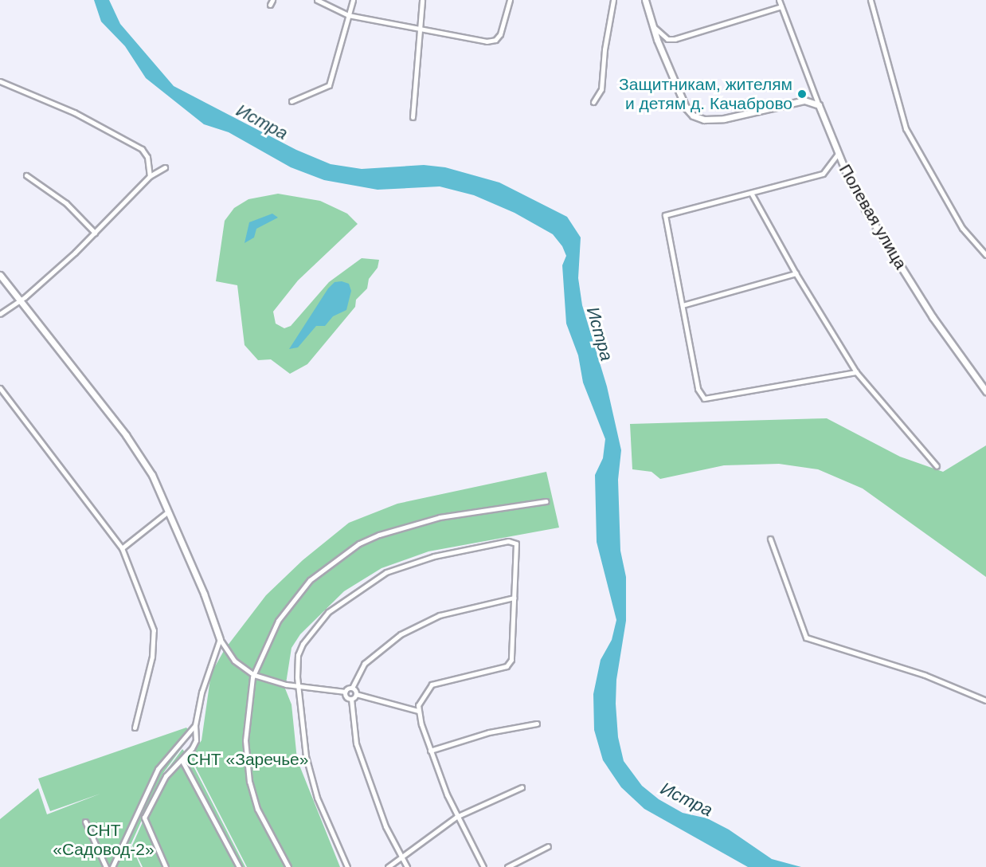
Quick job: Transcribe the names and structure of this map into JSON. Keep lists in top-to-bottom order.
{
  "streets": {
    "street": ["Полевая улица"]
  },
  "water": ["Истра"],
  "parks": ["СНТ «Заречье»", "СНТ «Садовод-2»"],
  "places": ["Защитникам, жителям и детям д. Качаброво"]
}
